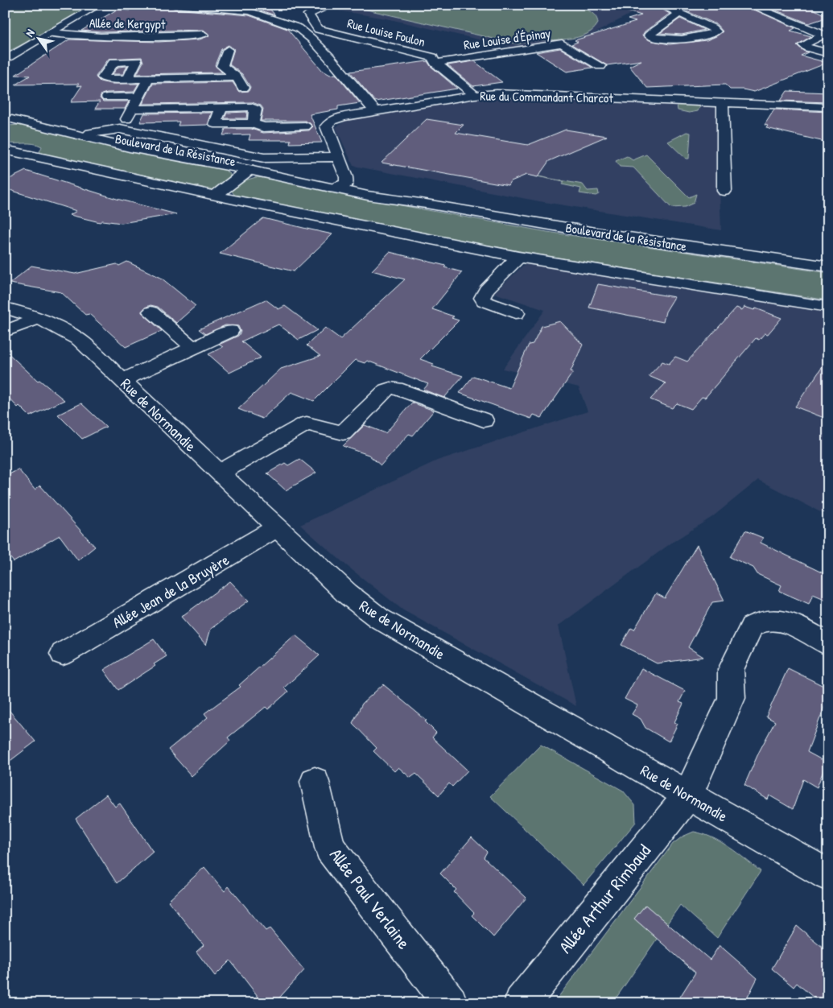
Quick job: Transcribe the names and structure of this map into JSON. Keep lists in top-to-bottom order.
{
  "streets": {
    "street": [
      "Allée de Kergypt",
      "Rue Louise Foulon",
      "Rue Louise d'Épinay",
      "Rue du Commandant Charcot",
      "Boulevard de la Résistance",
      "Rue de Normandie",
      "Allée Jean de la Bruyère",
      "Allée Paul Verlaine",
      "Allée Arthur Rimbaud"
    ]
  },
  "crossings": [
    ["Rue Louise Foulon", "Rue Louise d'Épinay"],
    ["Rue Louise Foulon", "Rue du Commandant Charcot"],
    ["Rue du Commandant Charcot", "Boulevard de la Résistance"],
    ["Rue de Normandie", "Allée Jean de la Bruyère"],
    ["Rue de Normandie", "Allée Arthur Rimbaud"]
  ],
  "north": "top left"
}
